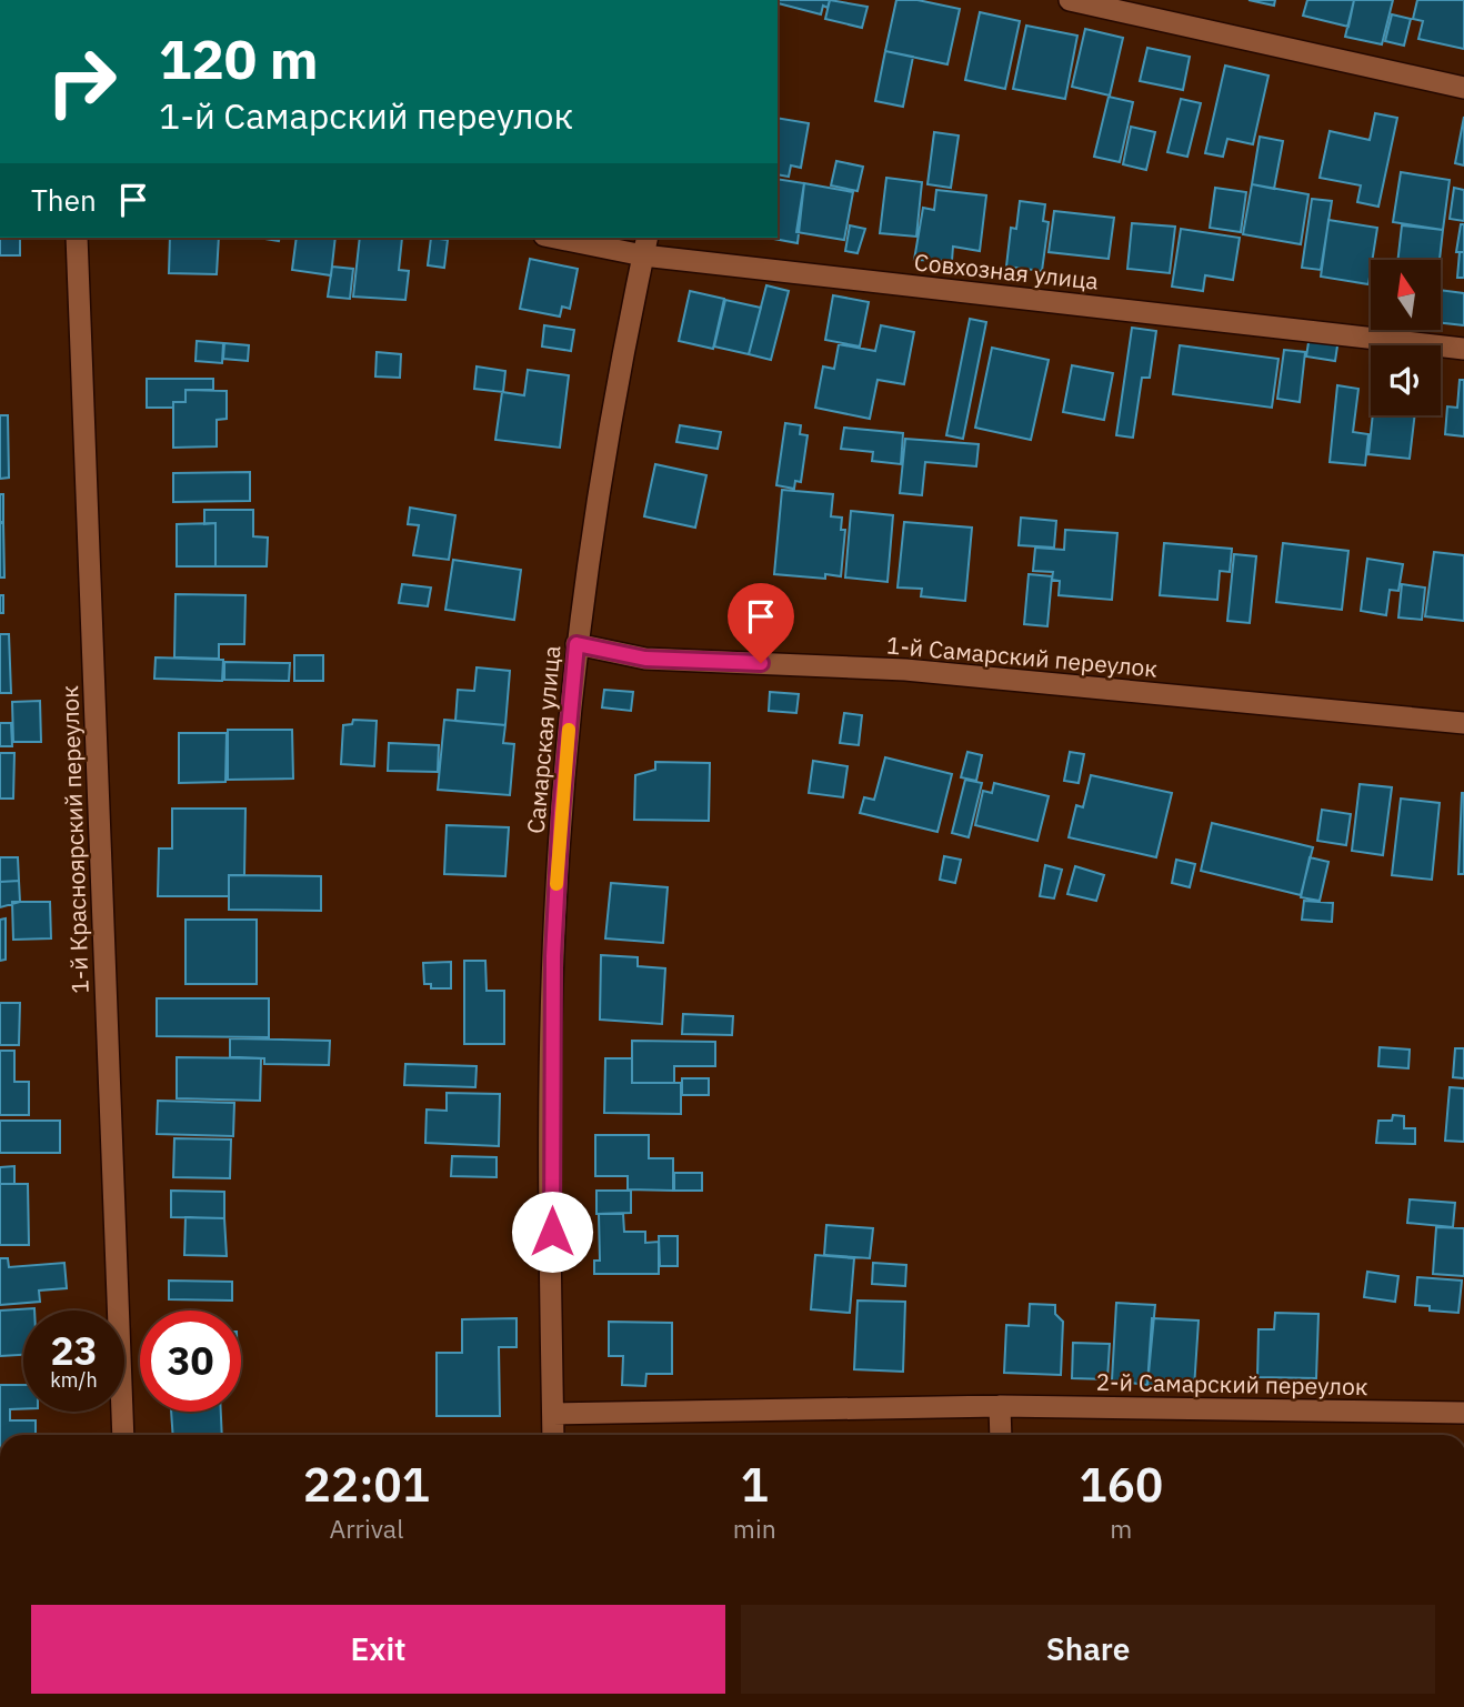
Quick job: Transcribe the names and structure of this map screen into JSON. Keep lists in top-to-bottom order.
{
  "streets": {
    "street": [
      "Совхозная улица",
      "1-й Самарский переулок",
      "Самарская улица",
      "1-й Красноярский переулок",
      "2-й Самарский переулок"
    ]
  },
  "crossings": [
    ["Совхозная улица", "Самарская улица"],
    ["1-й Самарский переулок", "Самарская улица"],
    ["Самарская улица", "2-й Самарский переулок"]
  ],
  "north": "top",
  "page": {
    "turn": ["120 m", "1-й Самарский переулок"],
    "then": "Then",
    "speed": "23 km/h",
    "limit": "30",
    "eta": [
      "22:01",
      "Arrival",
      "1",
      "min",
      "160",
      "m"
    ],
    "buttons": ["Exit", "Share"]
  }
}
